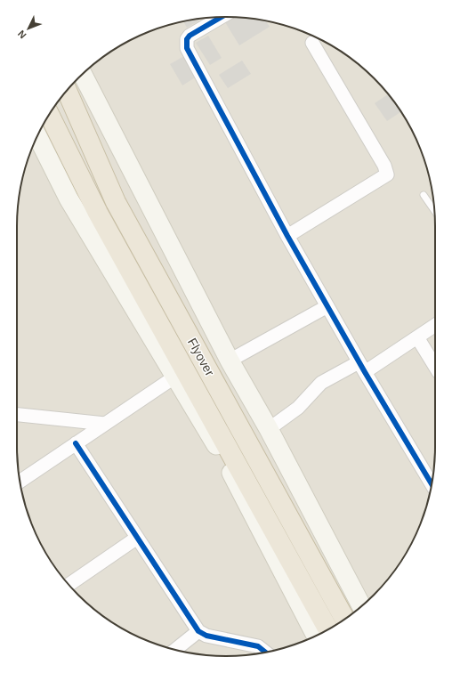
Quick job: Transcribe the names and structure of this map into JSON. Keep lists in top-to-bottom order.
{
  "streets": {
    "highway": ["Flyover"]
  },
  "north": "bottom left"
}
